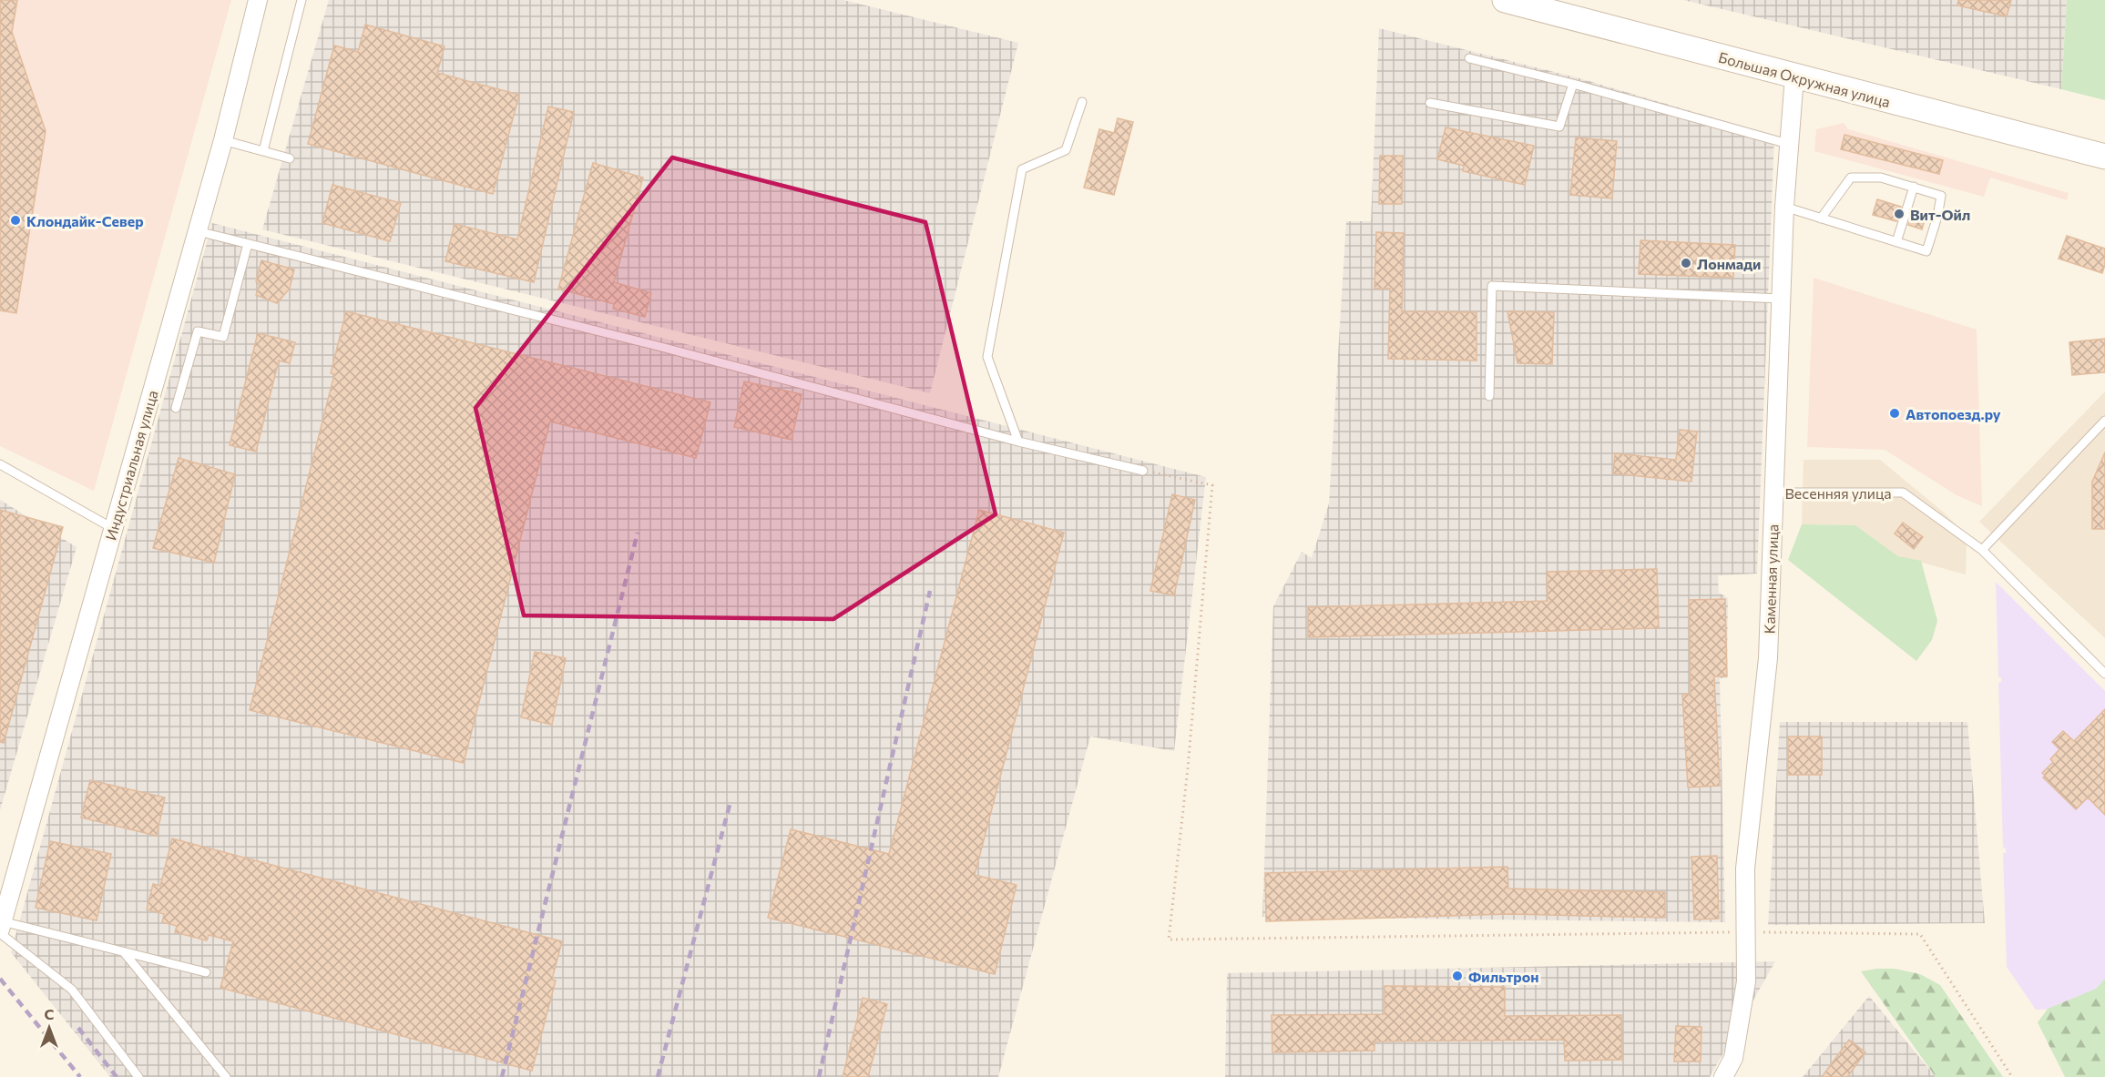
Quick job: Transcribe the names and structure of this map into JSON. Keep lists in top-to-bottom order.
{
  "streets": {
    "main road": ["Большая Окружная улица"],
    "street": ["Индустриальная улица", "Каменная улица"],
    "lane": ["Весенняя улица"]
  },
  "crossings": [
    ["Большая Окружная улица", "Каменная улица"],
    ["Весенняя улица", "Каменная улица"]
  ],
  "places": [
    "Вит-Ойл",
    "Клондайк-Север",
    "Лонмади",
    "Автопоезд.ру",
    "Фильтрон"
  ],
  "north": "top"
}
